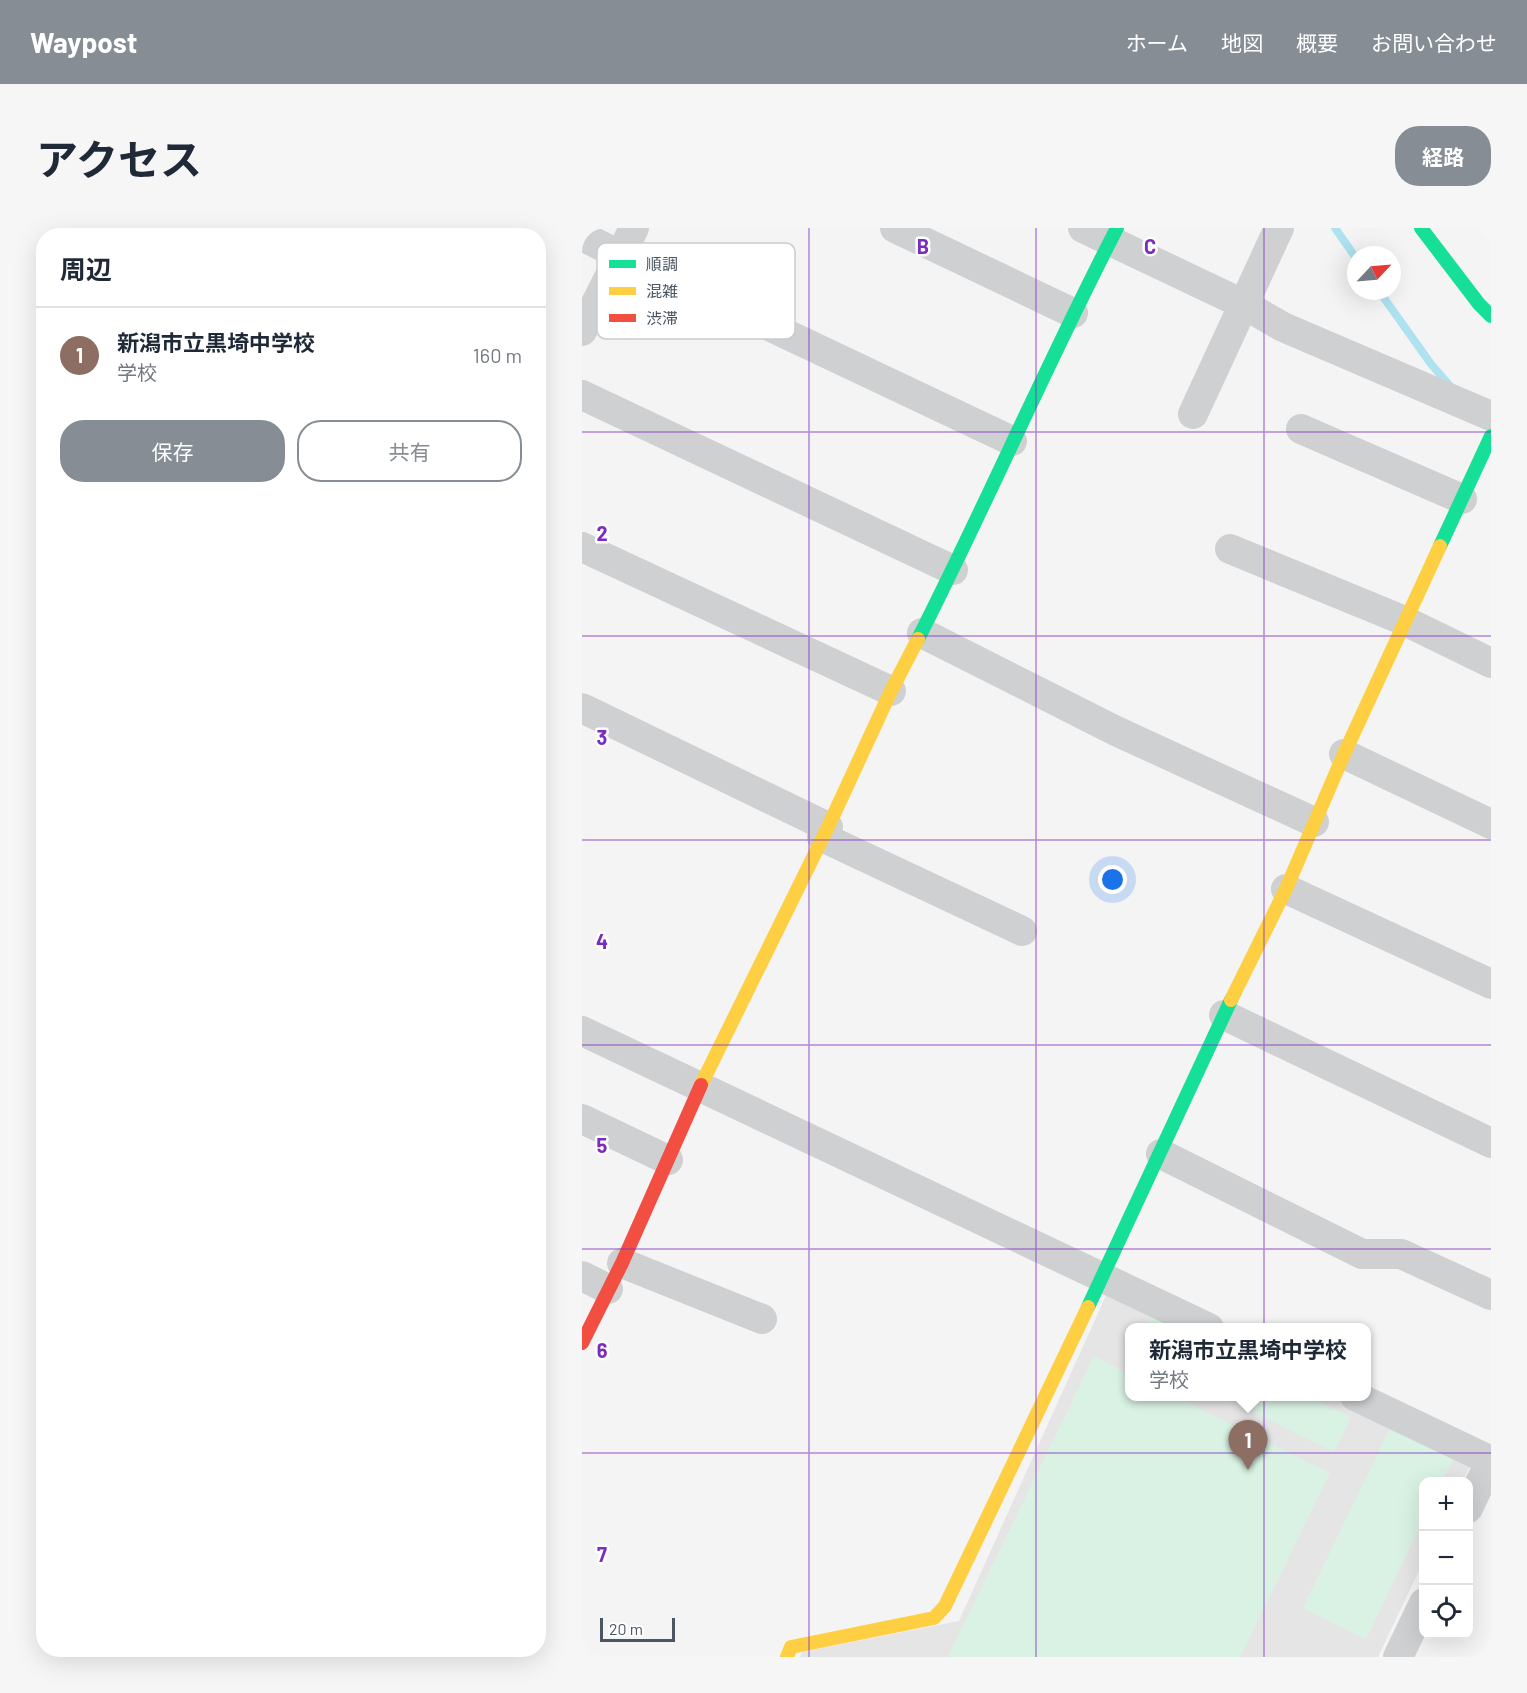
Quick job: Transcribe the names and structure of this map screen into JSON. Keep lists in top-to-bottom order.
{
  "legend": ["順調", "混雑", "渋滞"],
  "scale_bar": "20 m",
  "north": "top right",
  "page": {
    "header": "Waypost",
    "nav": [
      "ホーム",
      "地図",
      "概要",
      "お問い合わせ"
    ],
    "title": "アクセス",
    "buttons": [
      "経路",
      ["保存", "共有"]
    ],
    "heading": "周辺",
    "list": [
      {
        "mark": "1",
        "name": "新潟市立黒埼中学校",
        "note": "学校",
        "value": "160 m"
      }
    ],
    "popup": ["新潟市立黒埼中学校", "学校"],
    "pins": "1",
    "map_buttons": ["+", "−"],
    "scale": "20 m"
  },
  "grid": {
    "columns": ["B", "C"],
    "rows": [
      "2",
      "3",
      "4",
      "5",
      "6",
      "7"
    ]
  }
}
